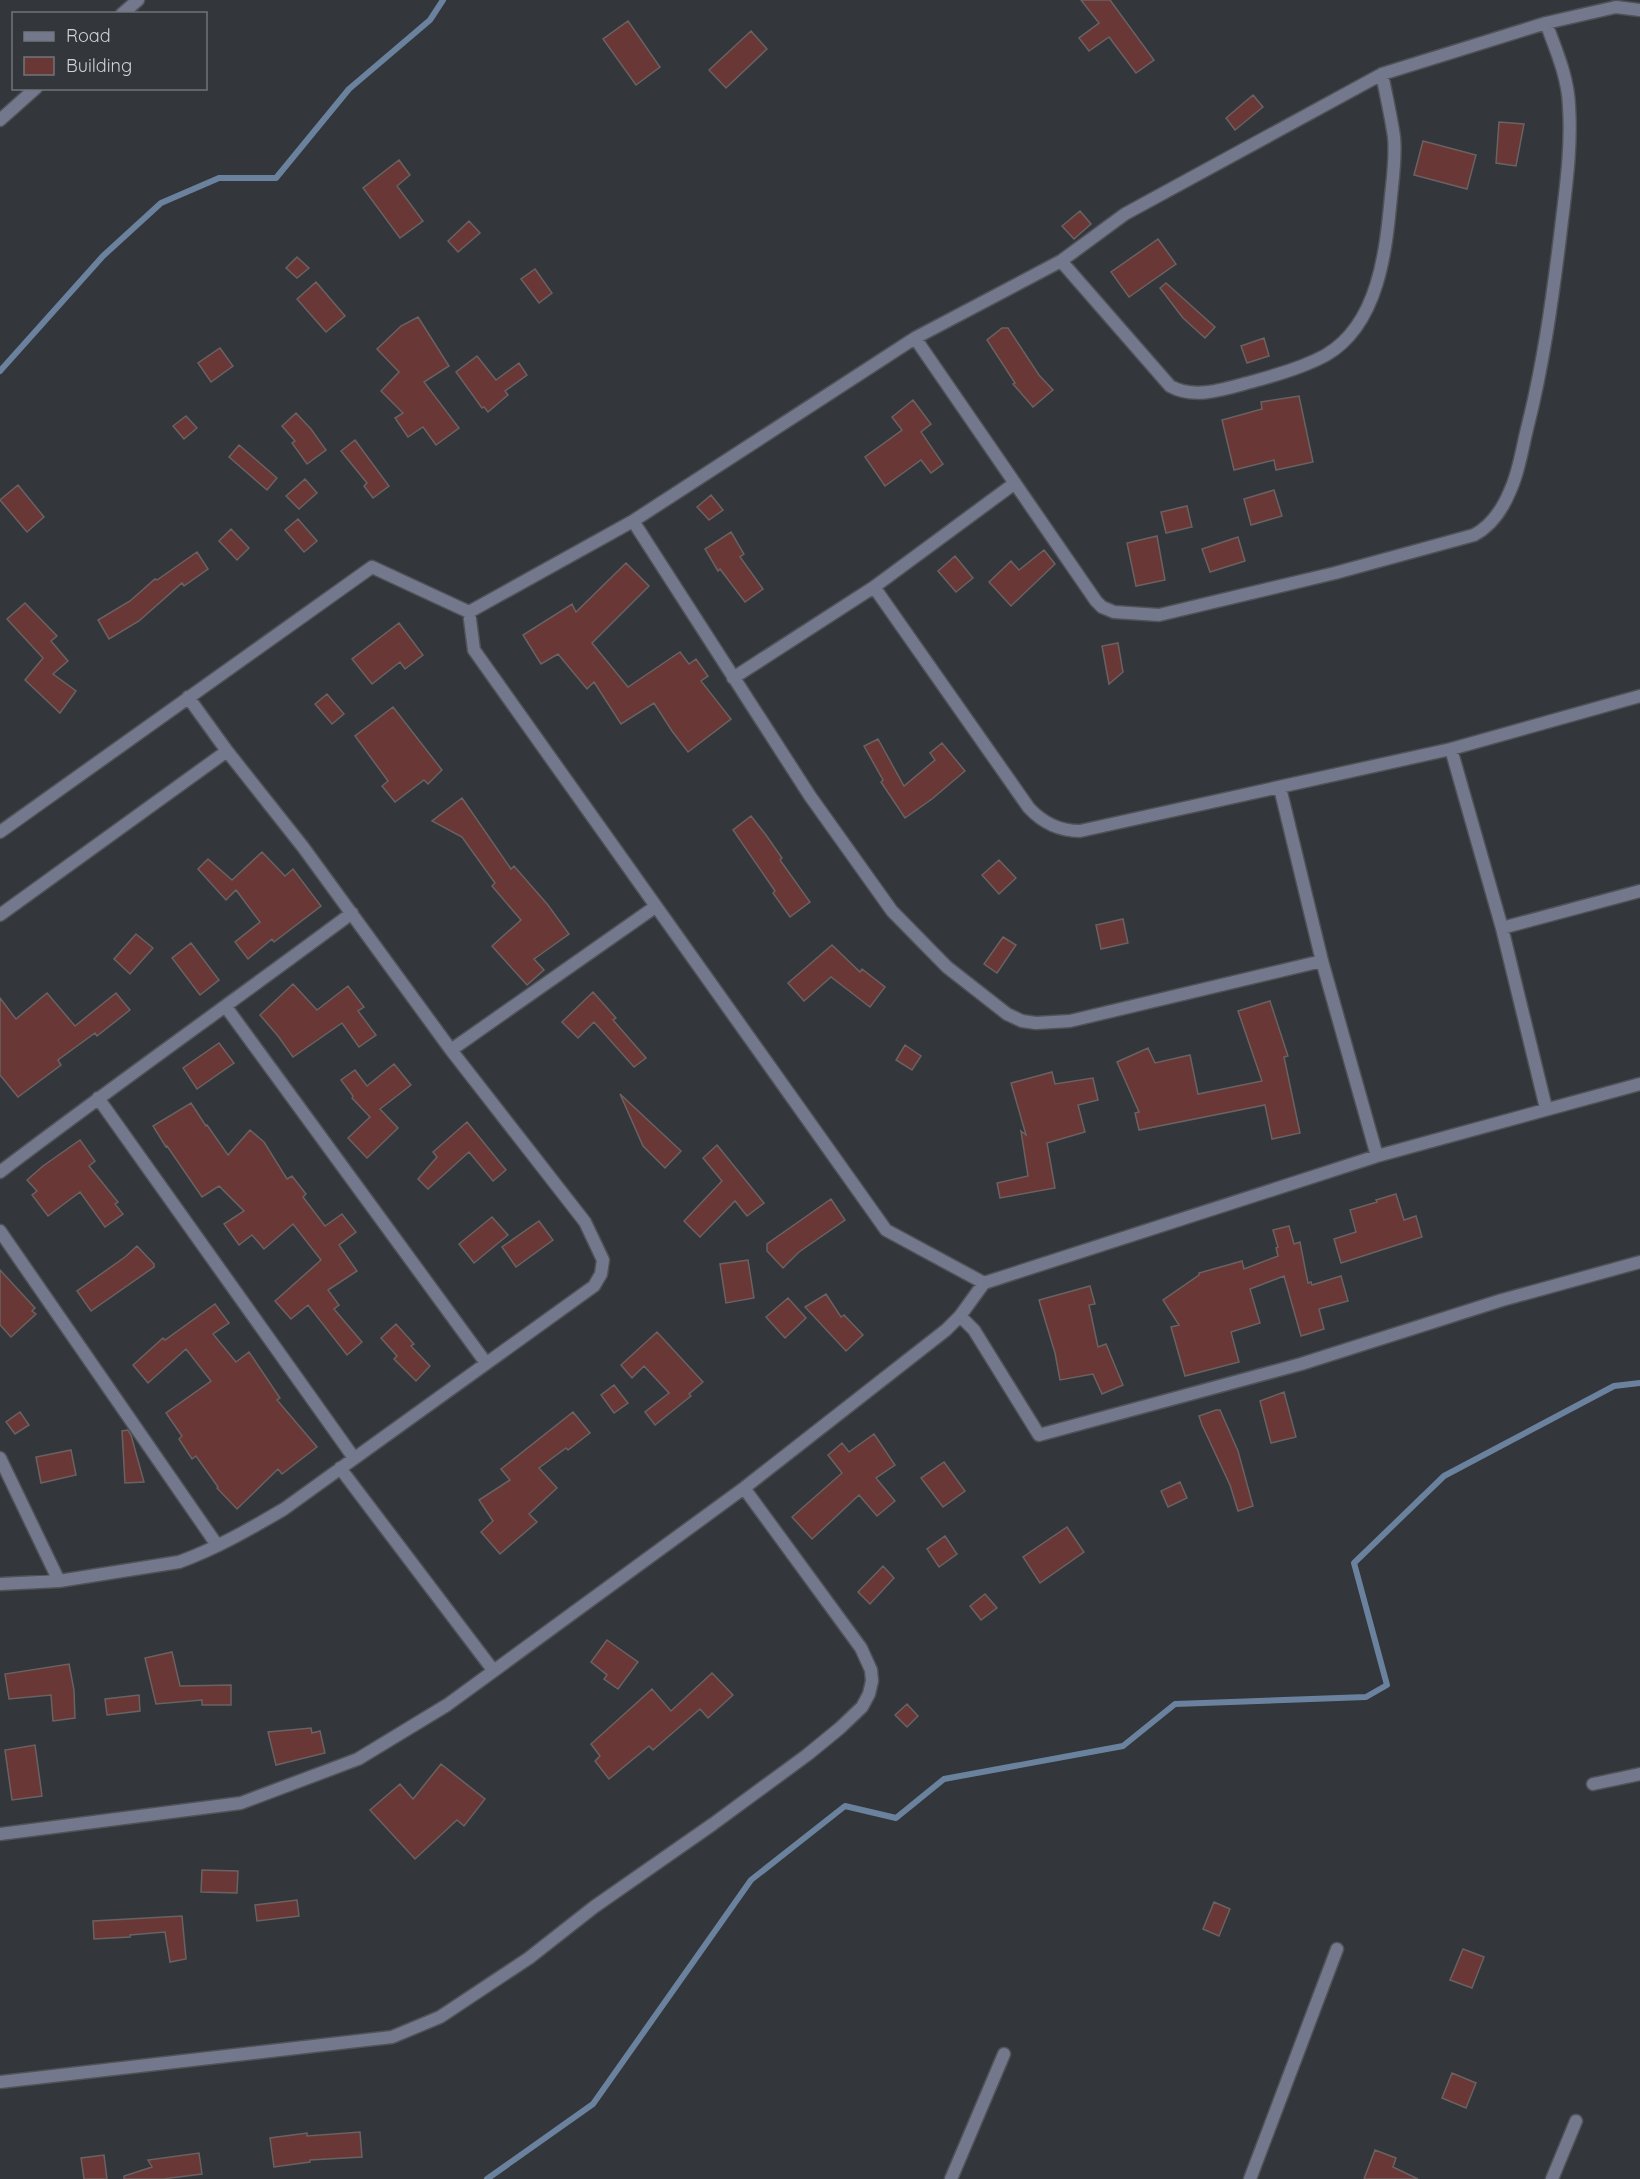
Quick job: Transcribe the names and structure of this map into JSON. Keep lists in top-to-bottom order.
{
  "legend": ["Road", "Building"]
}
